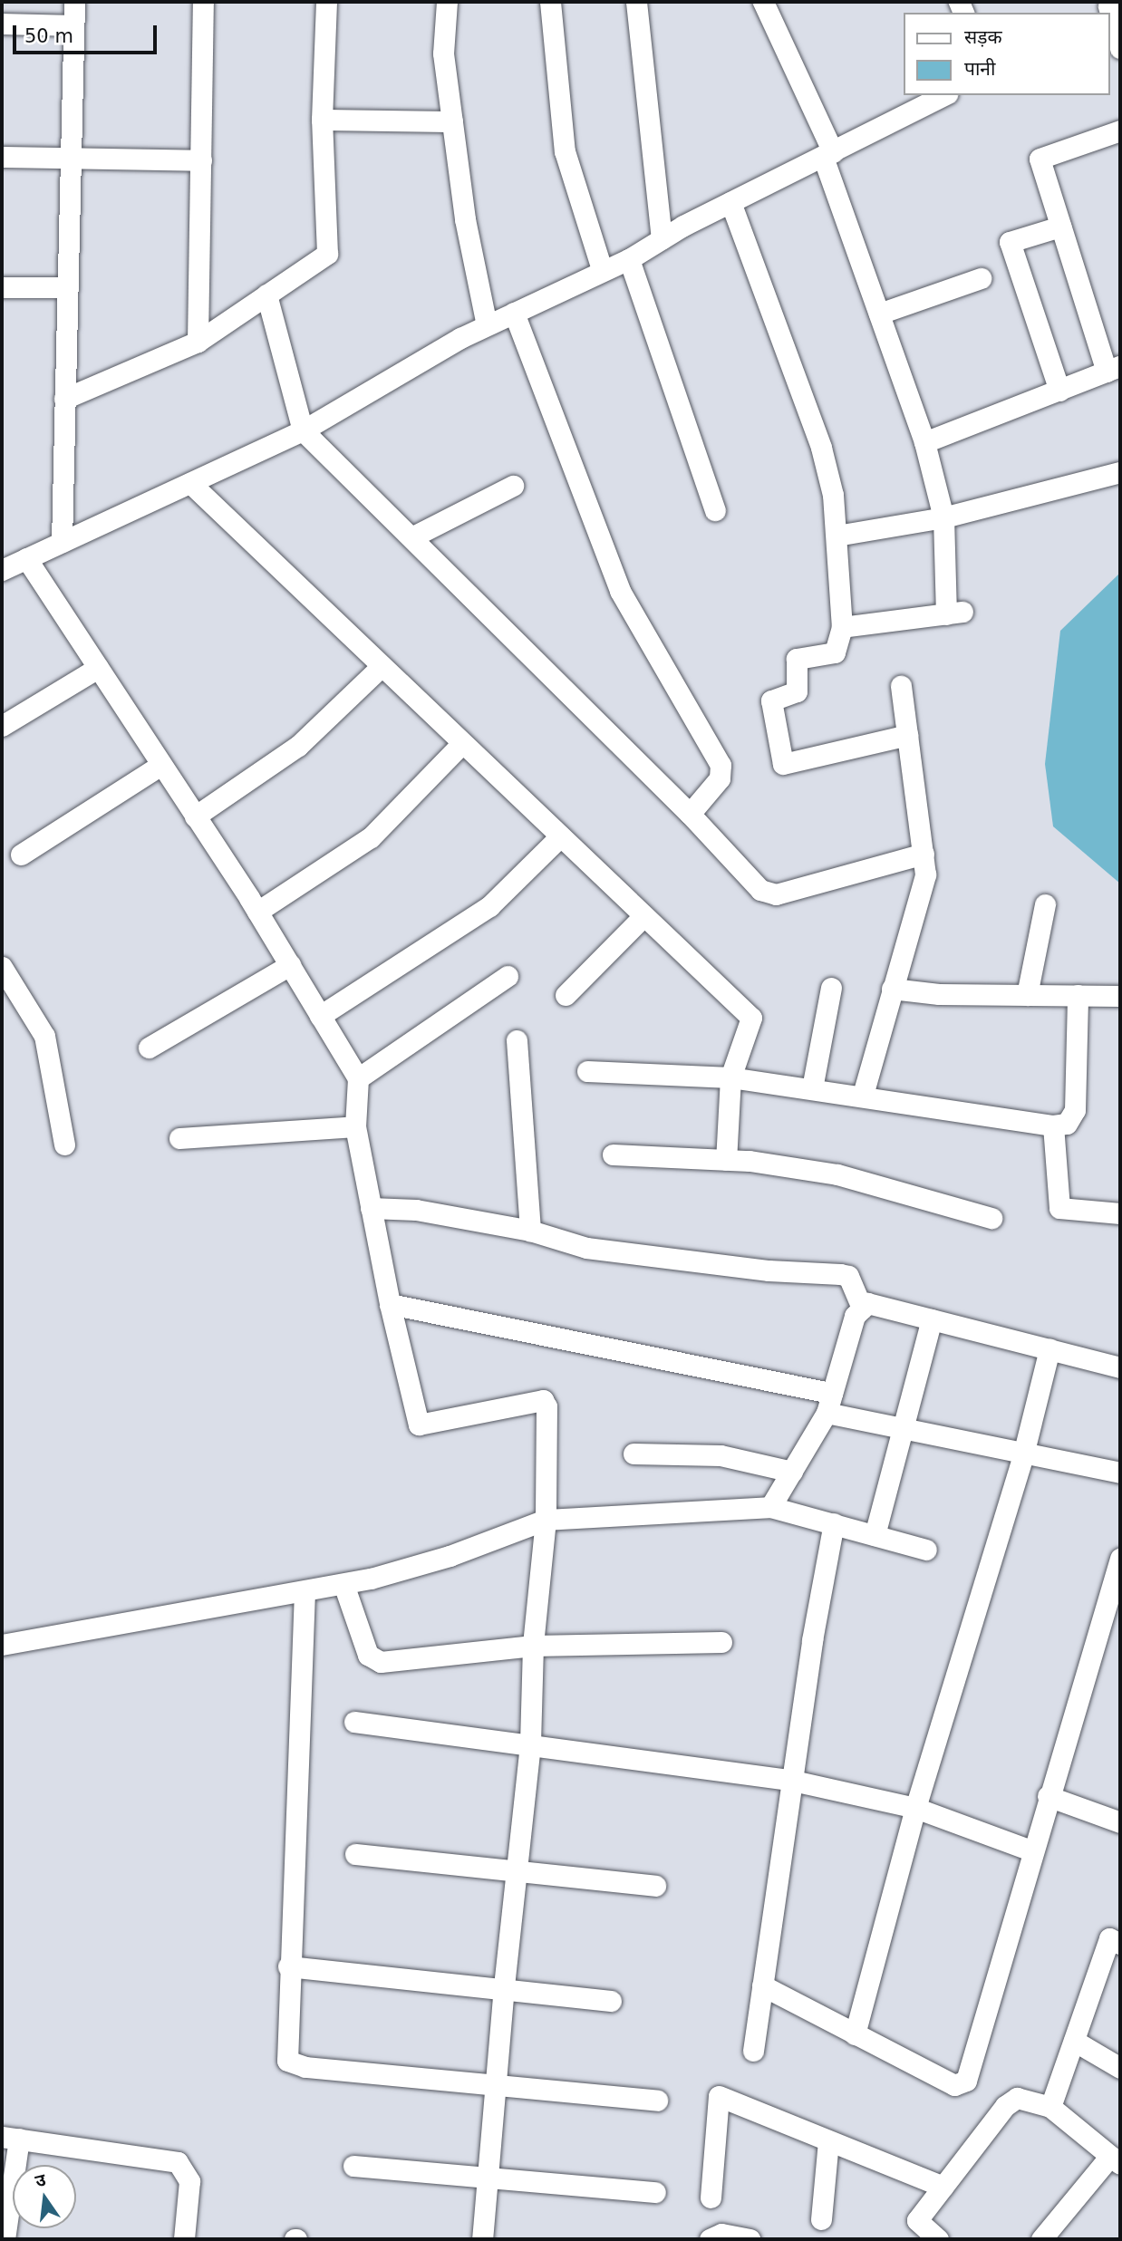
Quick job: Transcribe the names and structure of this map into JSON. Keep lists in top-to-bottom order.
{
  "legend": ["सड़क", "पानी"],
  "scale_bar": "50 m",
  "north": "top"
}
